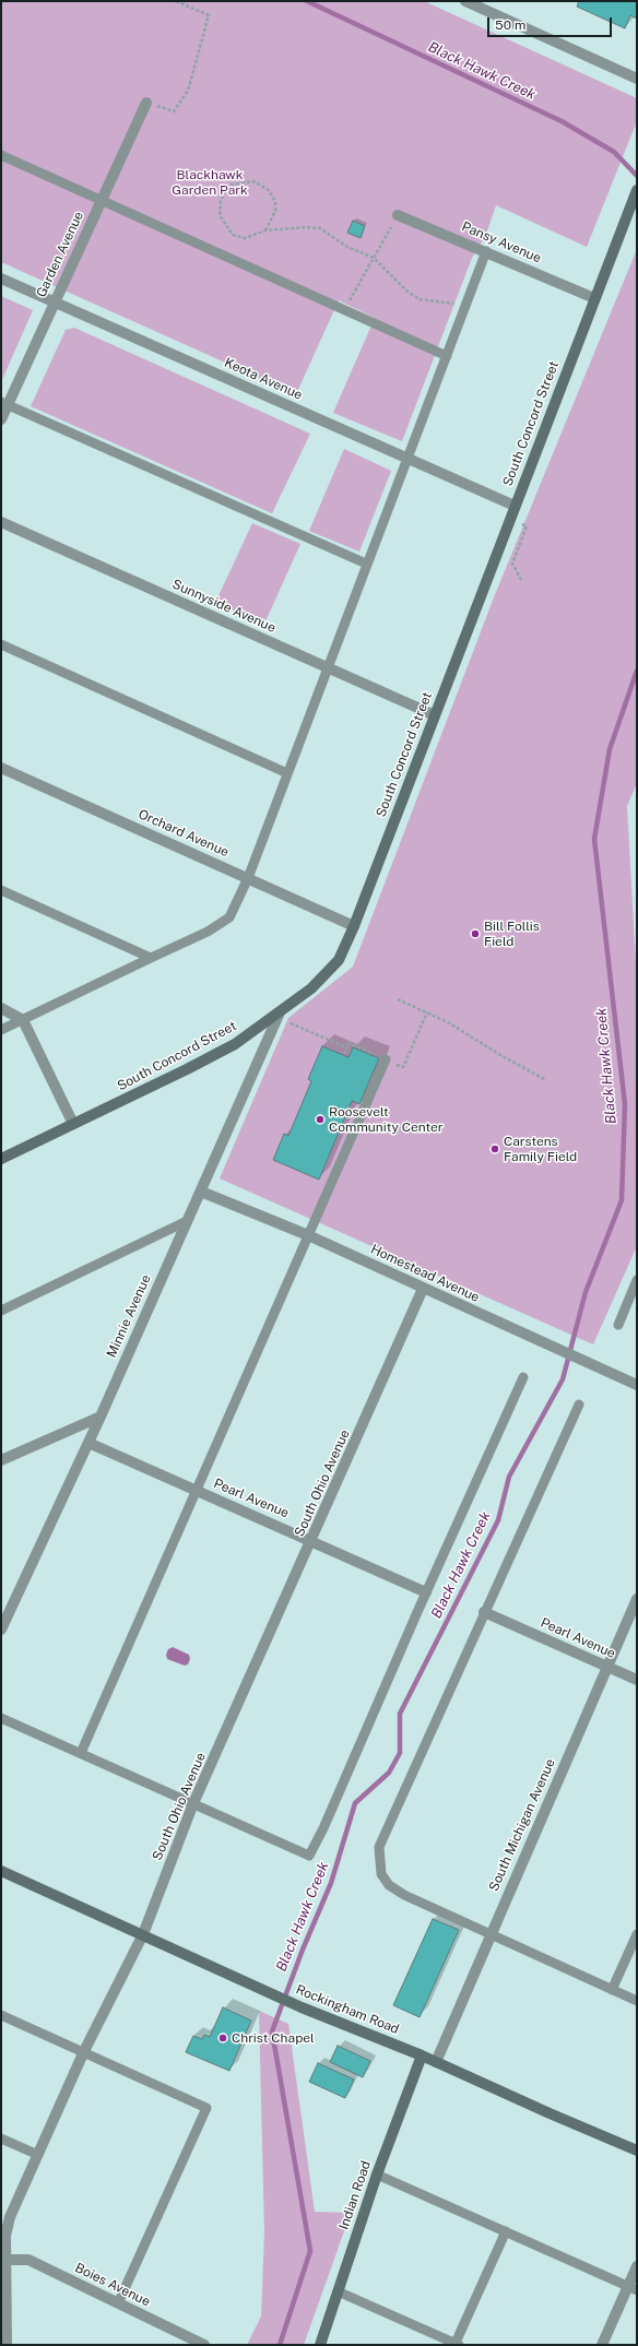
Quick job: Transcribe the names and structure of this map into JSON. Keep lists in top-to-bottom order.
{
  "streets": {
    "street": [
      "Pansy Avenue",
      "Garden Avenue",
      "Keota Avenue",
      "South Concord Street",
      "Sunnyside Avenue",
      "Orchard Avenue",
      "Homestead Avenue",
      "Minnie Avenue",
      "South Ohio Avenue",
      "Pearl Avenue",
      "South Michigan Avenue",
      "Rockingham Road",
      "Indian Road",
      "Boies Avenue"
    ]
  },
  "crossings": [
    ["Pansy Avenue", "South Concord Street"],
    ["Garden Avenue", "Keota Avenue"],
    ["Keota Avenue", "South Concord Street"],
    ["South Concord Street", "Sunnyside Avenue"],
    ["South Concord Street", "Orchard Avenue"],
    ["South Concord Street", "Minnie Avenue"],
    ["Homestead Avenue", "Minnie Avenue"],
    ["Homestead Avenue", "South Ohio Avenue"],
    ["Minnie Avenue", "Pearl Avenue"],
    ["South Ohio Avenue", "Pearl Avenue"],
    ["South Ohio Avenue", "Rockingham Road"],
    ["South Ohio Avenue", "Boies Avenue"],
    ["Pearl Avenue", "South Michigan Avenue"],
    ["South Michigan Avenue", "Rockingham Road"],
    ["Rockingham Road", "Indian Road"]
  ],
  "water": ["Black Hawk Creek"],
  "parks": ["Blackhawk Garden Park"],
  "places": [
    "Bill Follis Field",
    "Roosevelt Community Center",
    "Carstens Family Field",
    "Christ Chapel"
  ],
  "scale_bar": "50 m"
}
